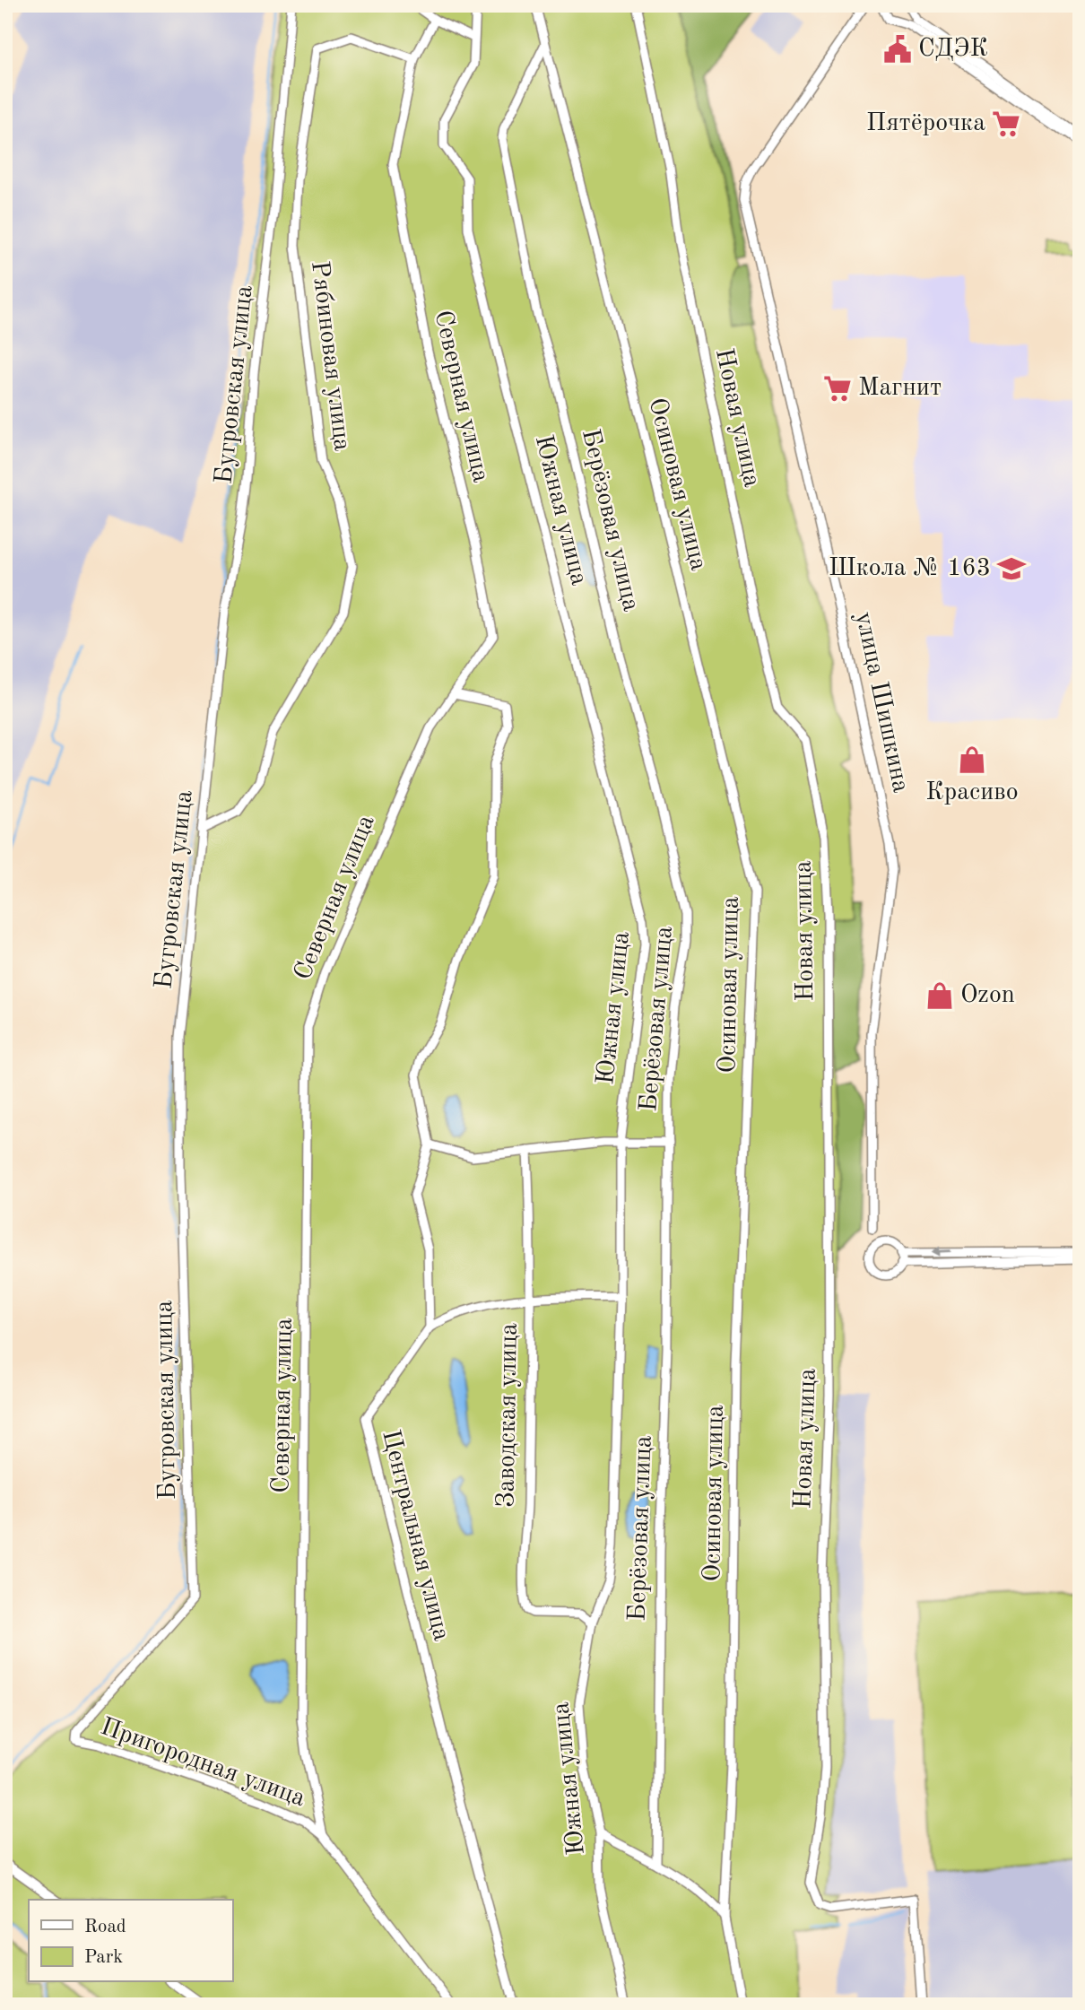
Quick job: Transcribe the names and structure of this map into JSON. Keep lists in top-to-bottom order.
{
  "streets": {
    "street": [
      "Рябиновая улица",
      "Бугровская улица",
      "Северная улица",
      "Новая улица",
      "Осиновая улица",
      "Южная улица",
      "Берёзовая улица",
      "улица Шишкина",
      "Заводская улица",
      "Центральная улица",
      "Пригородная улица"
    ]
  },
  "crossings": [
    ["Рябиновая улица", "Бугровская улица"],
    ["Рябиновая улица", "Северная улица"],
    ["Бугровская улица", "Пригородная улица"],
    ["Северная улица", "Пригородная улица"],
    ["Осиновая улица", "Берёзовая улица"],
    ["Южная улица", "Заводская улица"]
  ],
  "places": {
    "public building": ["СДЭК"],
    "supermarket": ["Пятёрочка", "Магнит"],
    "school or university": ["Школа № 163"],
    "shop": ["Красиво", "Ozon"]
  },
  "legend": ["Road", "Park"]
}
